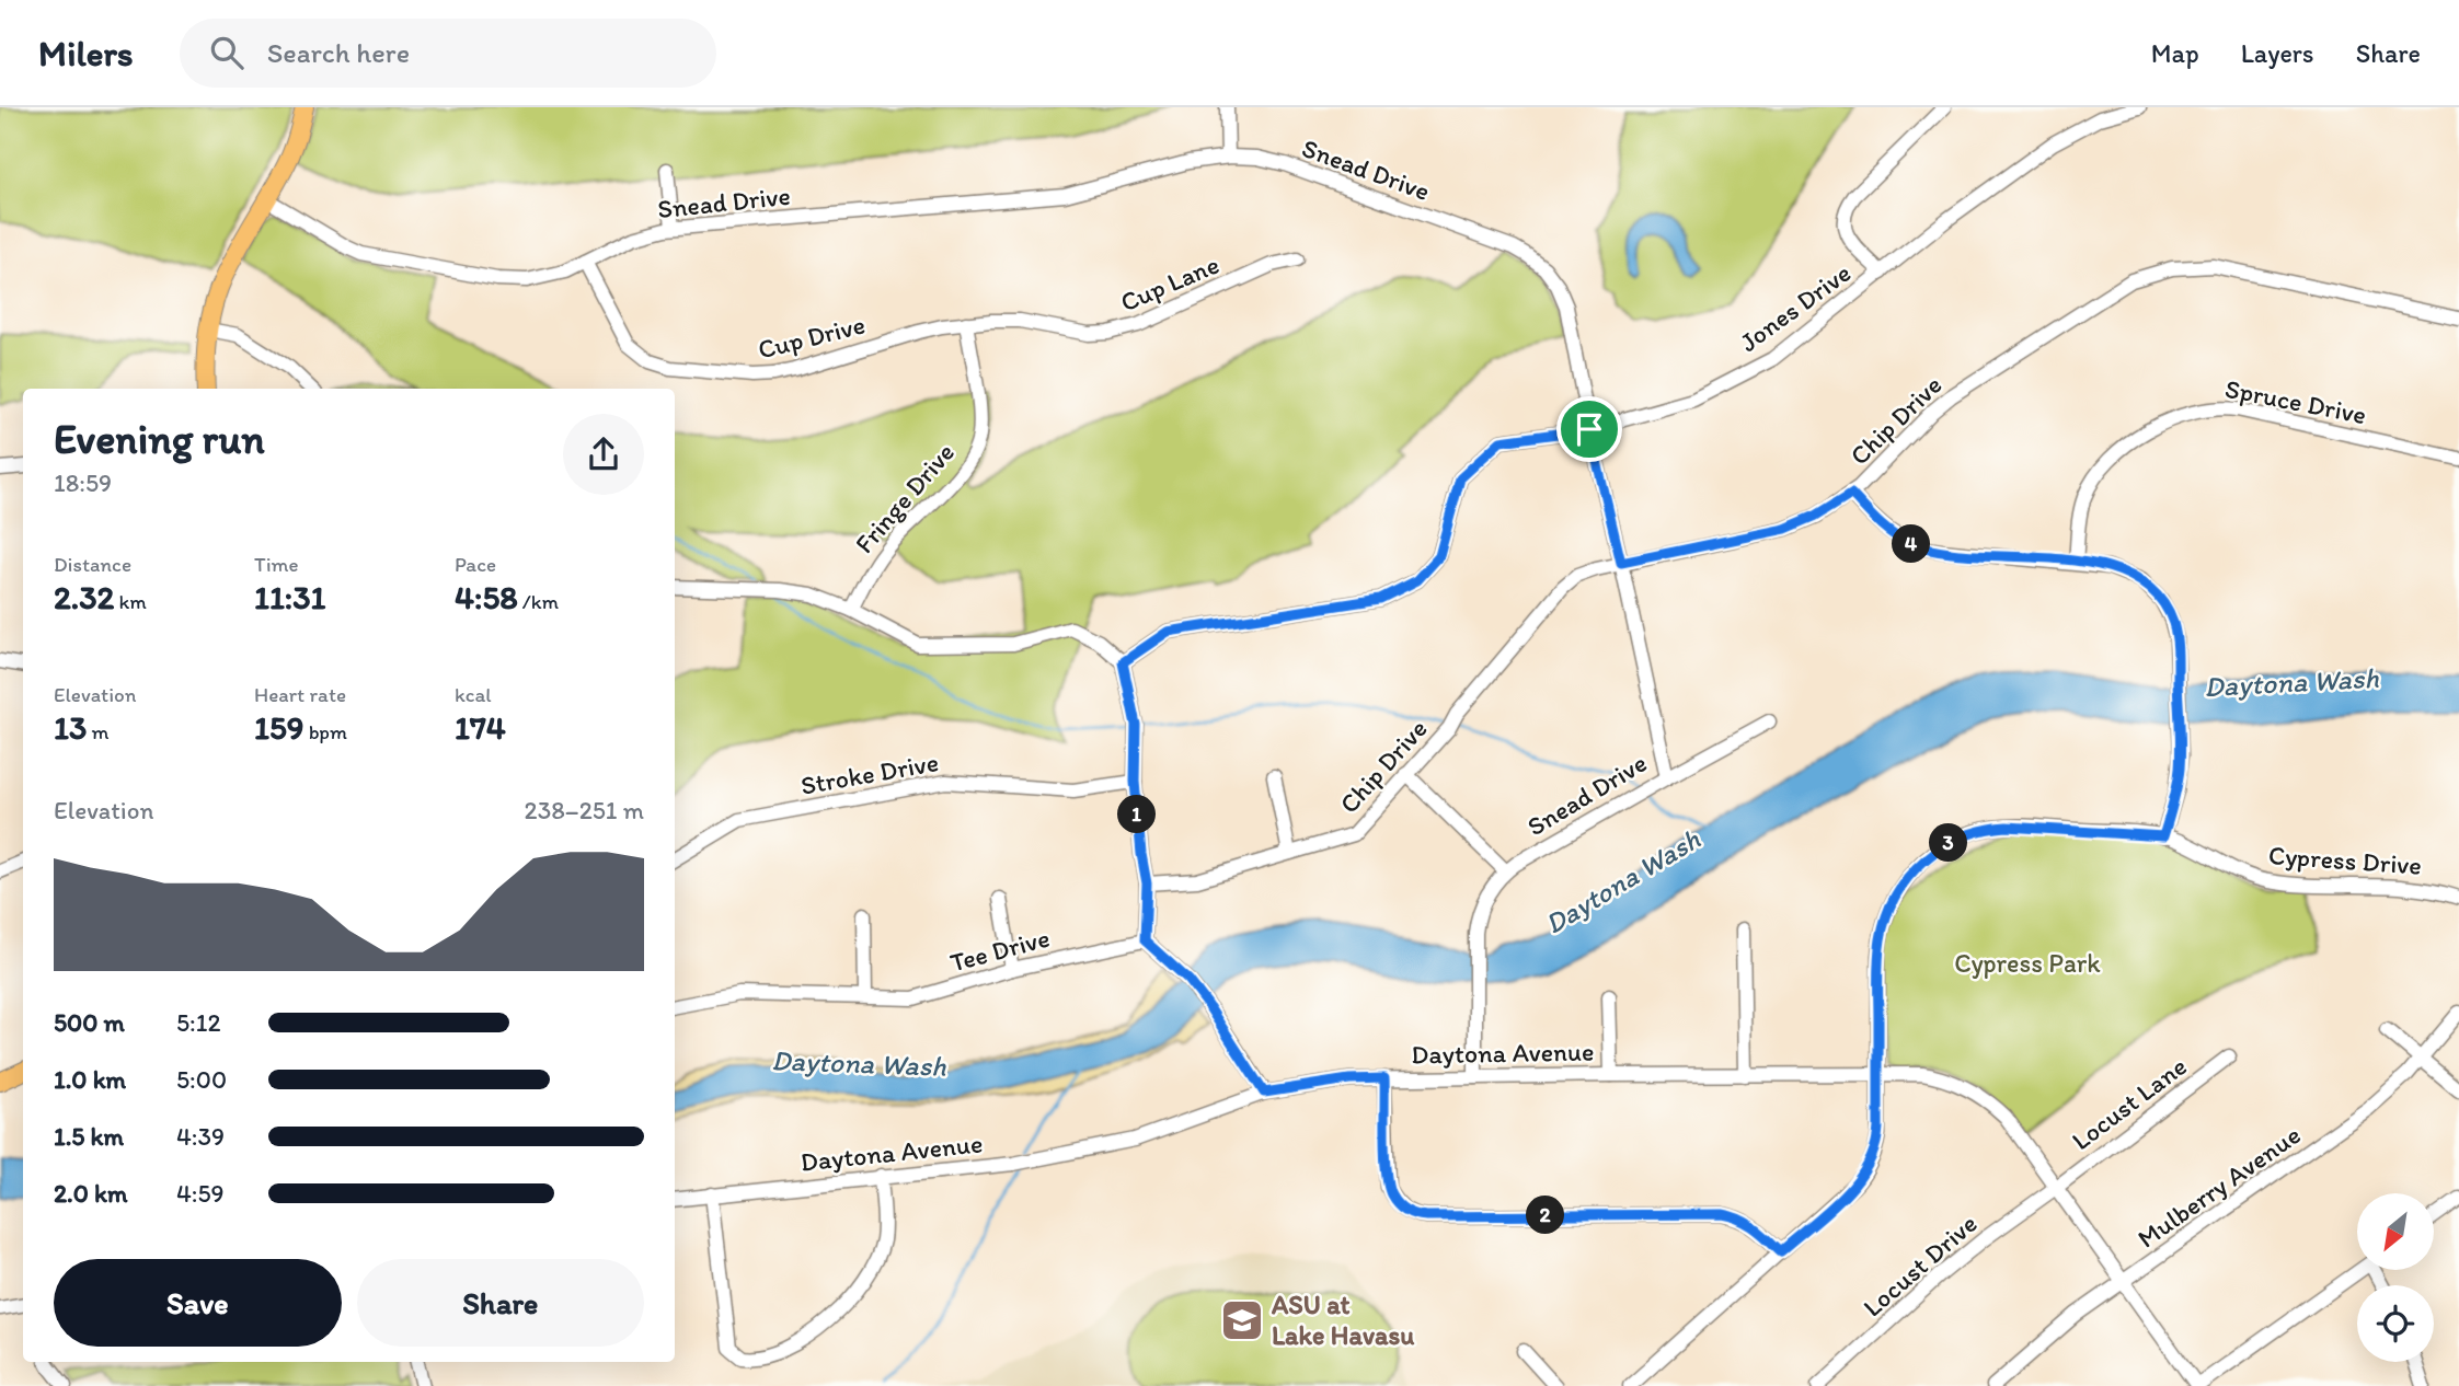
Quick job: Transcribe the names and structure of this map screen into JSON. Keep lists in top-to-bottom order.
{
  "streets": {
    "street": [
      "Snead Drive",
      "Cup Lane",
      "Jones Drive",
      "Cup Drive",
      "Spruce Drive",
      "Chip Drive",
      "Fringe Drive",
      "Stroke Drive",
      "Cypress Drive",
      "Tee Drive",
      "Daytona Avenue",
      "Locust Lane",
      "Mulberry Avenue",
      "Locust Drive"
    ]
  },
  "crossings": [
    ["Snead Drive", "Jones Drive"],
    ["Snead Drive", "Cup Drive"],
    ["Snead Drive", "Chip Drive"],
    ["Snead Drive", "Daytona Avenue"],
    ["Cup Lane", "Cup Drive"],
    ["Cup Lane", "Fringe Drive"],
    ["Cup Drive", "Fringe Drive"],
    ["Cypress Drive", "Daytona Avenue"],
    ["Daytona Avenue", "Locust Lane"],
    ["Daytona Avenue", "Mulberry Avenue"],
    ["Daytona Avenue", "Locust Drive"],
    ["Locust Lane", "Locust Drive"]
  ],
  "water": ["Daytona Wash"],
  "parks": ["Cypress Park"],
  "places": {
    "school or university": ["ASU at Lake Havasu"]
  },
  "north": "bottom left",
  "page": {
    "header": "Milers",
    "search": "Search here",
    "nav": ["Map", "Layers", "Share"],
    "heading": ["Evening run", "18:59"],
    "stats": [
      ["Distance", "2.32 km"],
      ["Time", "11:31"],
      ["Pace", "4:58 /km"],
      ["Elevation", "13 m"],
      ["Heart rate", "159 bpm"],
      ["kcal", "174"]
    ],
    "pins": [
      "4",
      "1",
      "3",
      "2"
    ],
    "chart": ["Elevation", "238–251 m"],
    "list": [
      {
        "name": "500 m",
        "note": "5:12"
      },
      {
        "name": "1.0 km",
        "note": "5:00"
      },
      {
        "name": "1.5 km",
        "note": "4:39"
      },
      {
        "name": "2.0 km",
        "note": "4:59"
      }
    ],
    "buttons": ["Save", "Share"]
  }
}
